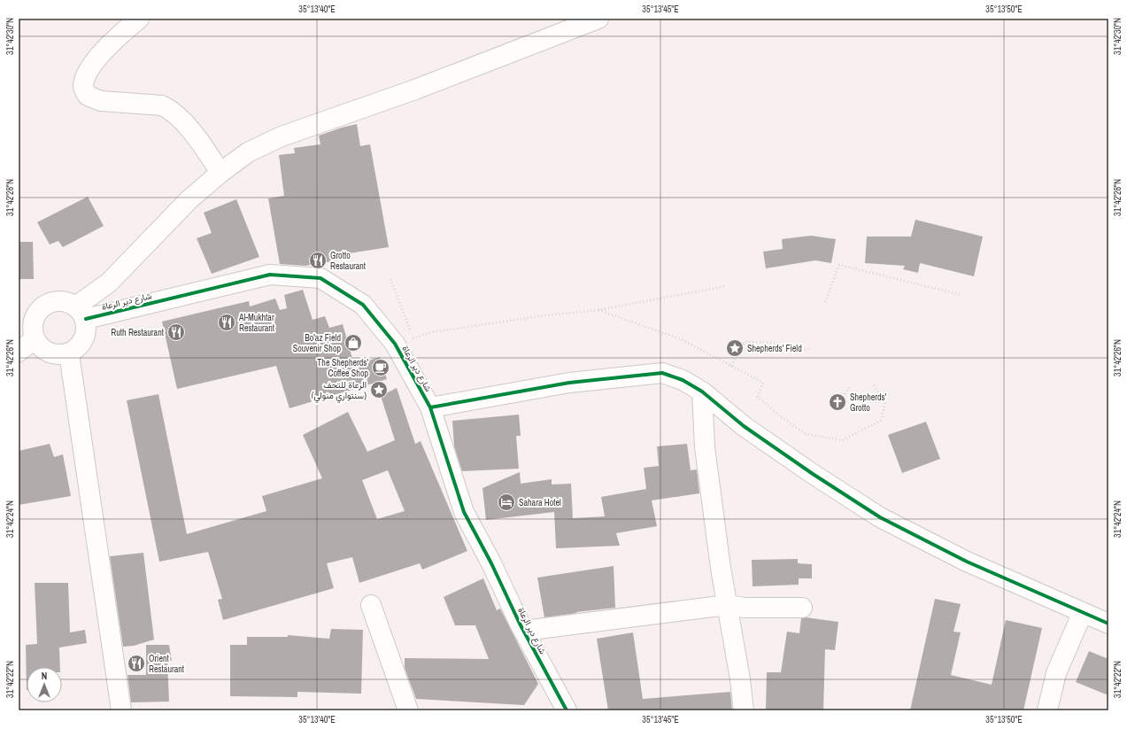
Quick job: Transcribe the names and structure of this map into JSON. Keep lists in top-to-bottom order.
{
  "streets": {
    "street": ["شارع دير الرعاة"]
  },
  "places": {
    "restaurant": [
      "Grotto Restaurant",
      "Al-Mukhtar Restaurant",
      "Ruth Restaurant",
      "Orient Restaurant"
    ],
    "shop": ["Bo'az Field Souvenir Shop"],
    "place": ["Shepherds' Field", "الرعاة للتحف (سنتواري منولي)"],
    "cafe": ["The Shepherds' Coffee Shop"],
    "church": ["Shepherds' Grotto"],
    "hotel": ["Sahara Hotel"]
  },
  "north": "top",
  "coordinates": [
    "35°13'40\"E",
    "35°13'45\"E",
    "35°13'50\"E",
    "31°42'30\"N",
    "31°42'28\"N",
    "31°42'26\"N",
    "31°42'24\"N",
    "31°42'22\"N"
  ]
}
